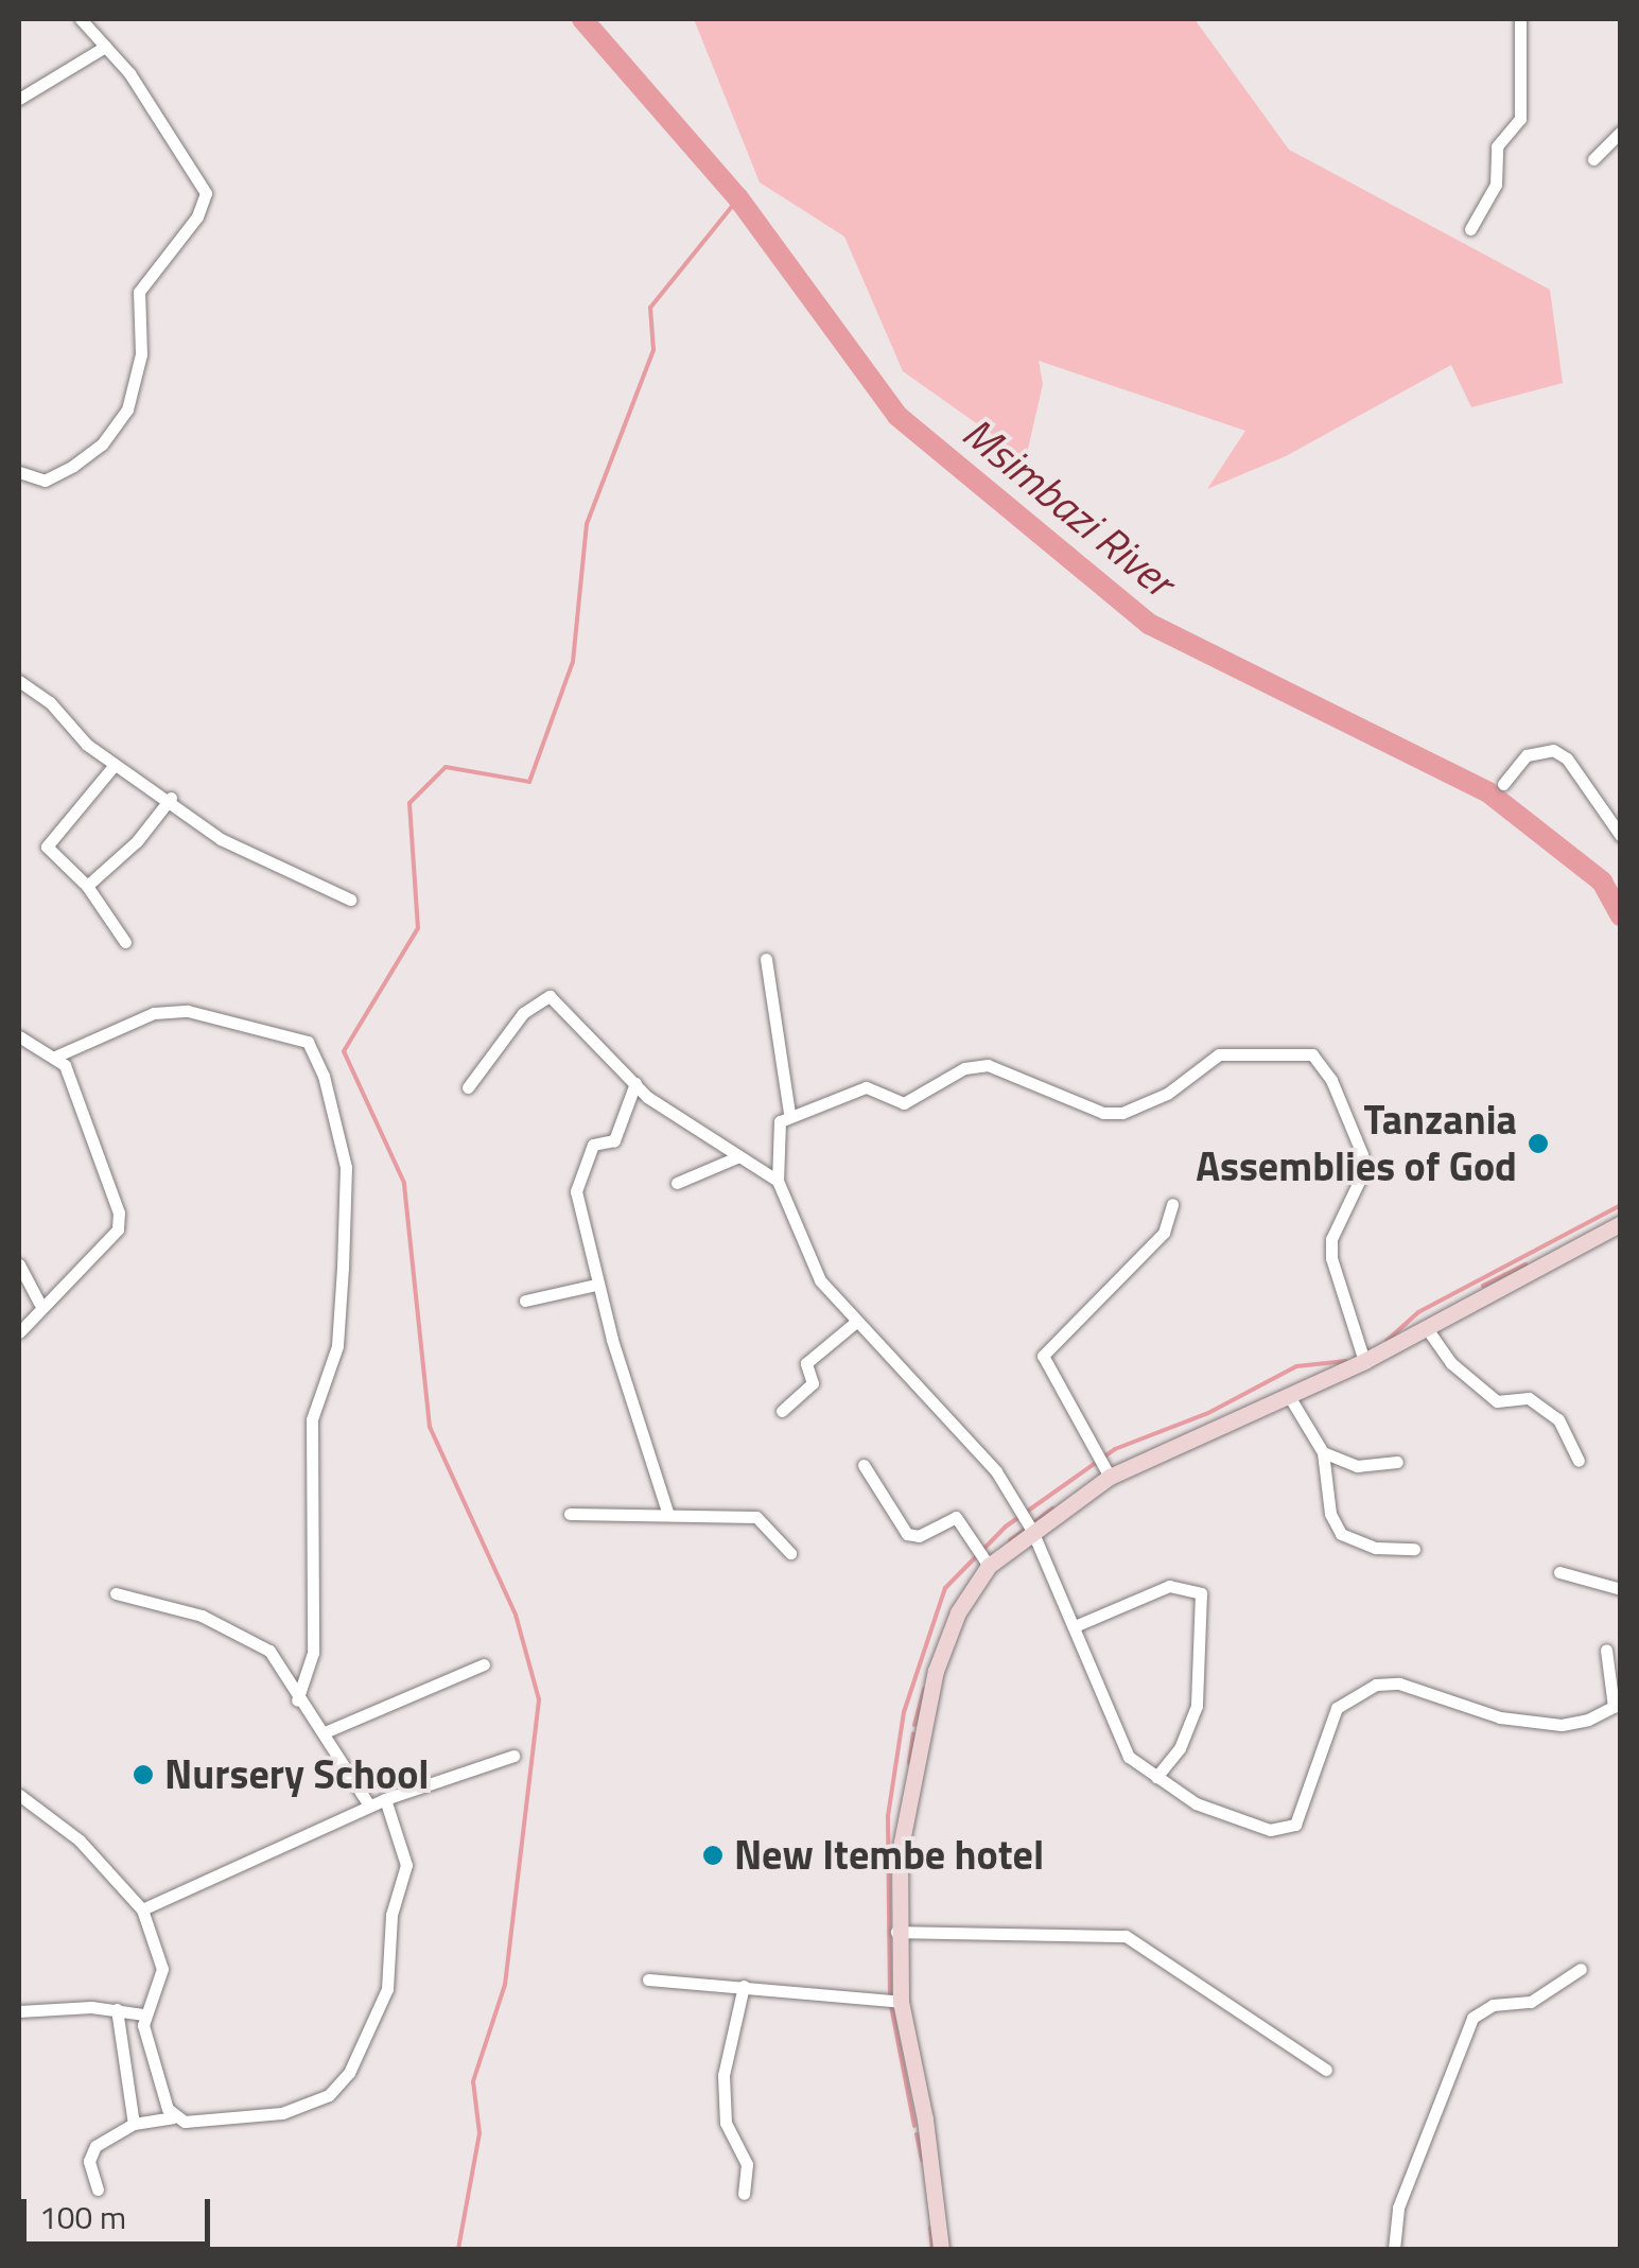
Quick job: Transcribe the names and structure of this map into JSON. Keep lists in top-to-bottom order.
{
  "water": ["Msimbazi River"],
  "places": ["Tanzania Assemblies of God", "Nursery School", "New Itembe hotel"],
  "scale_bar": "100 m"
}
